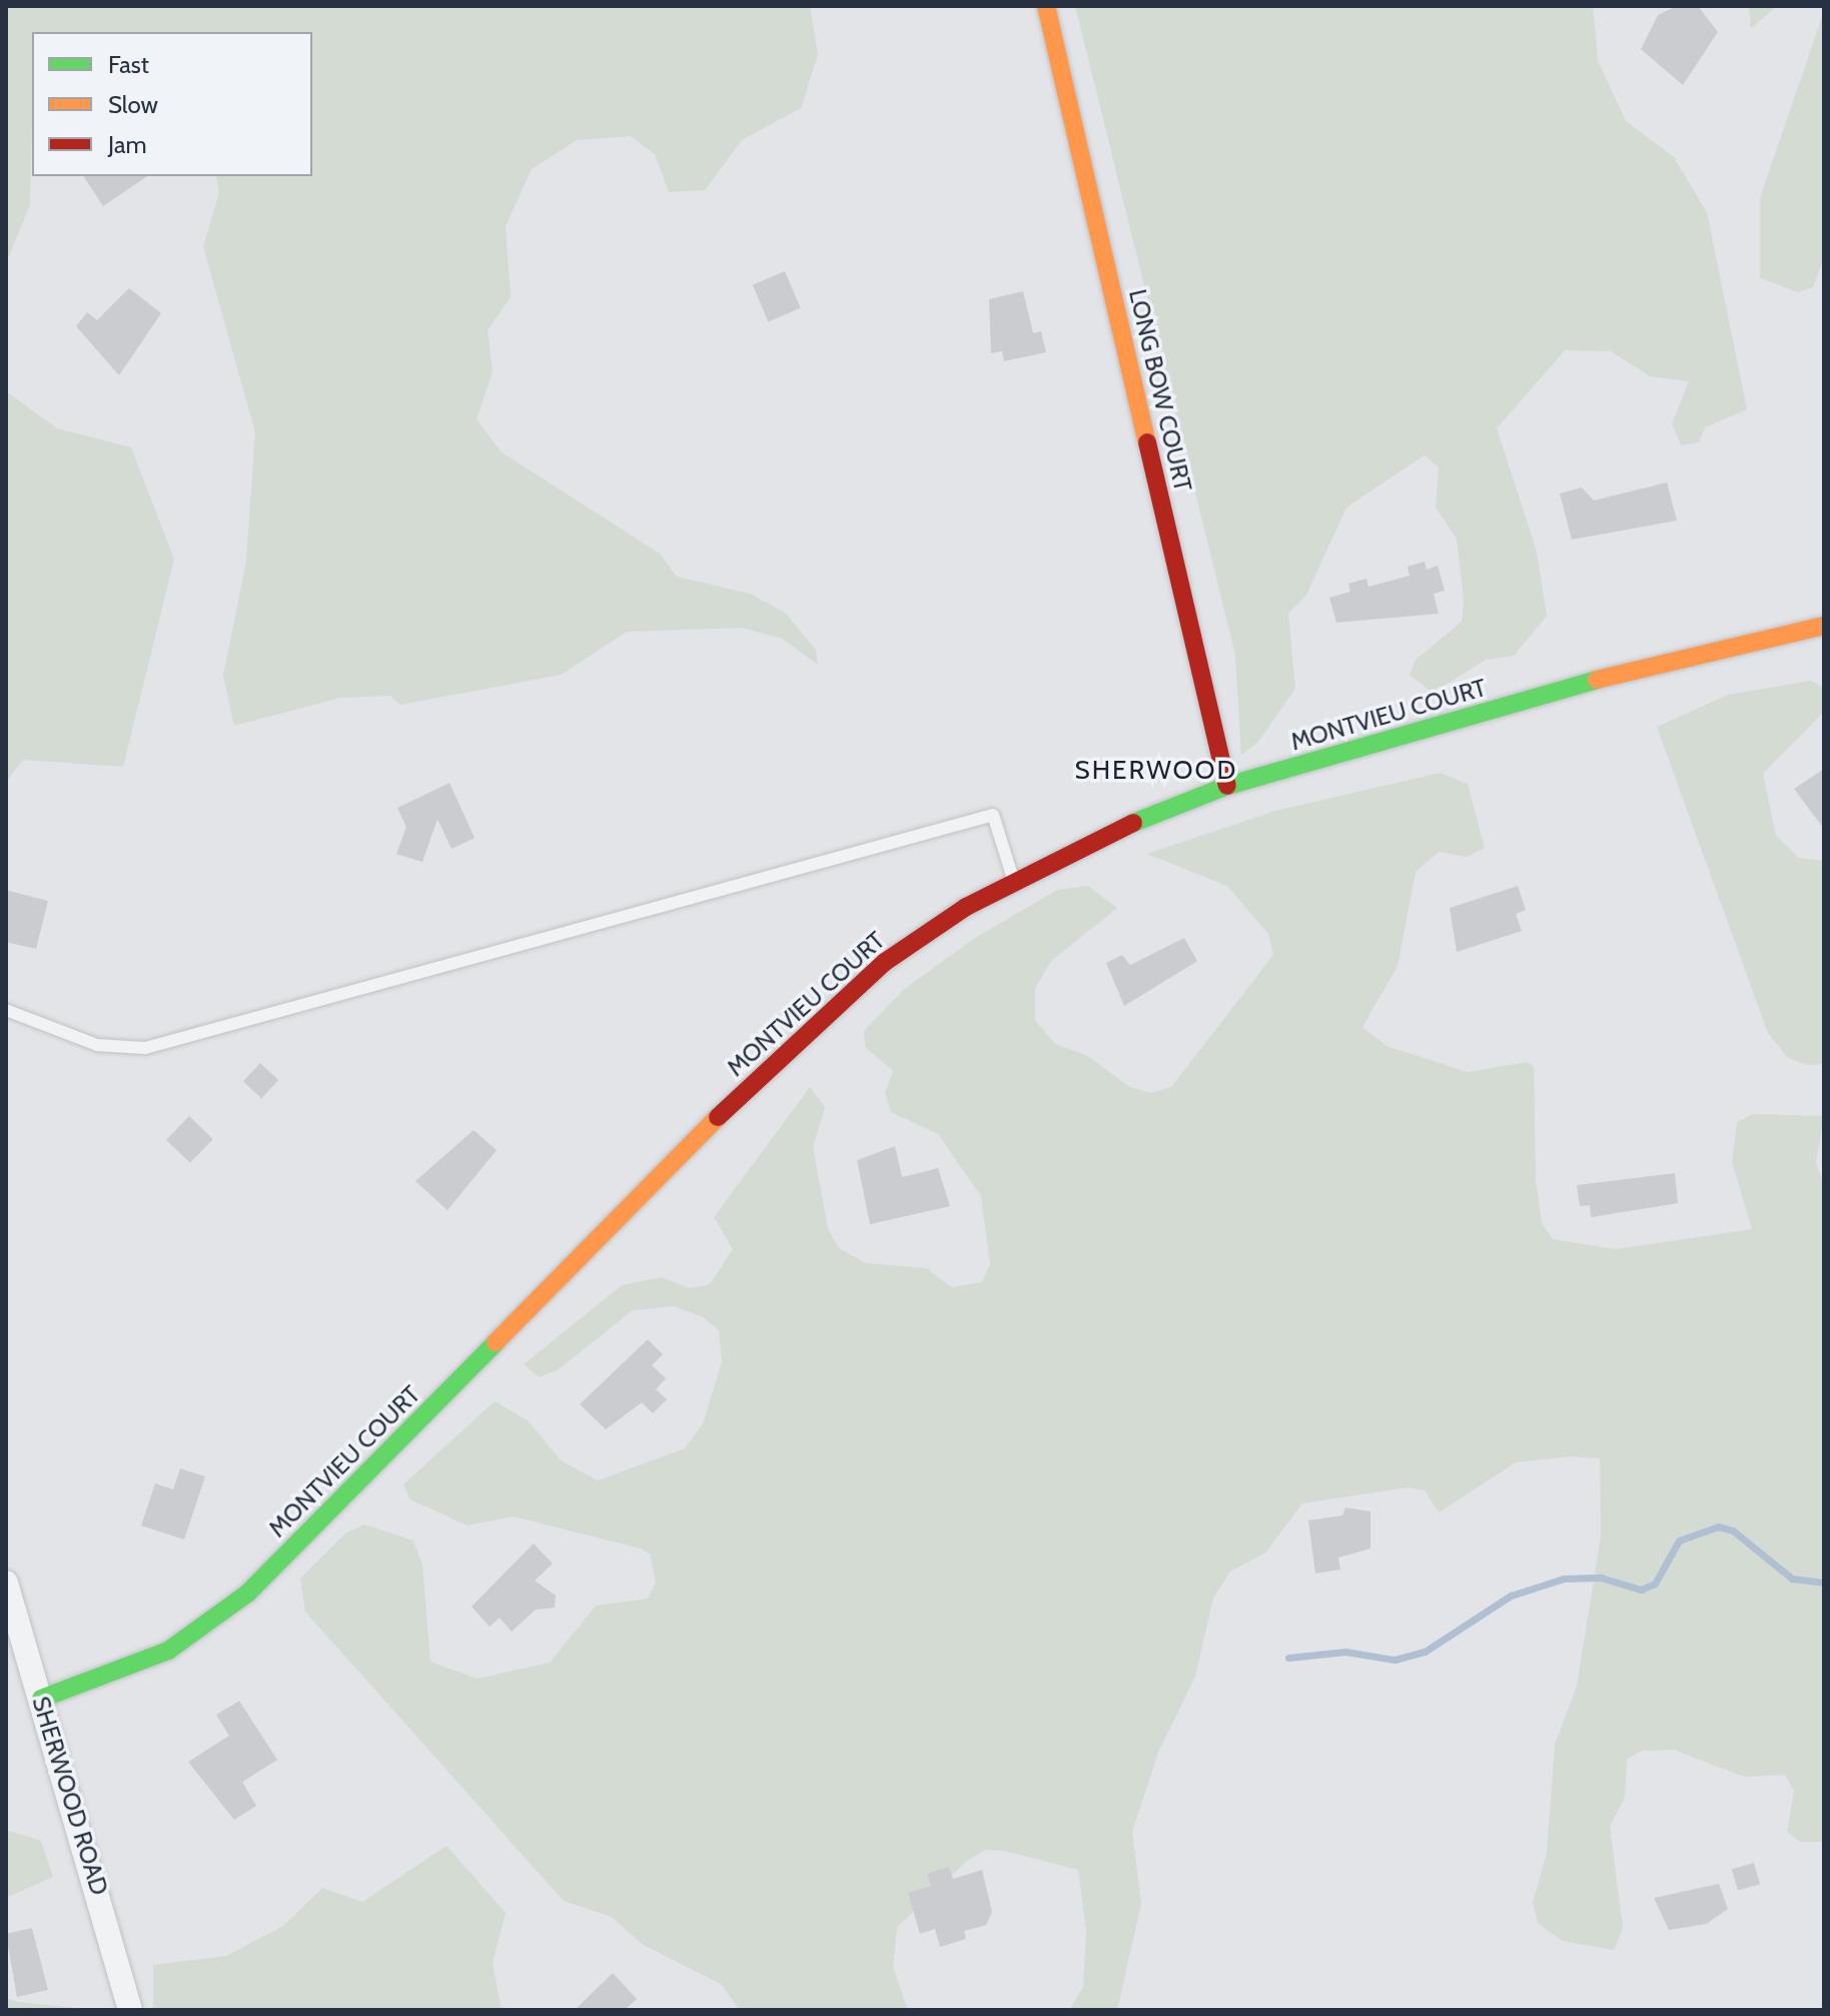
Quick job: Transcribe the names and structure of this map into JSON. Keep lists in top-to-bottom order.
{
  "streets": {
    "street": ["LONG BOW COURT", "MONTVIEU COURT", "SHERWOOD ROAD"]
  },
  "crossings": [
    ["LONG BOW COURT", "MONTVIEU COURT"],
    ["MONTVIEU COURT", "SHERWOOD ROAD"]
  ],
  "districts": ["SHERWOOD"],
  "legend": ["Fast", "Slow", "Jam"]
}
